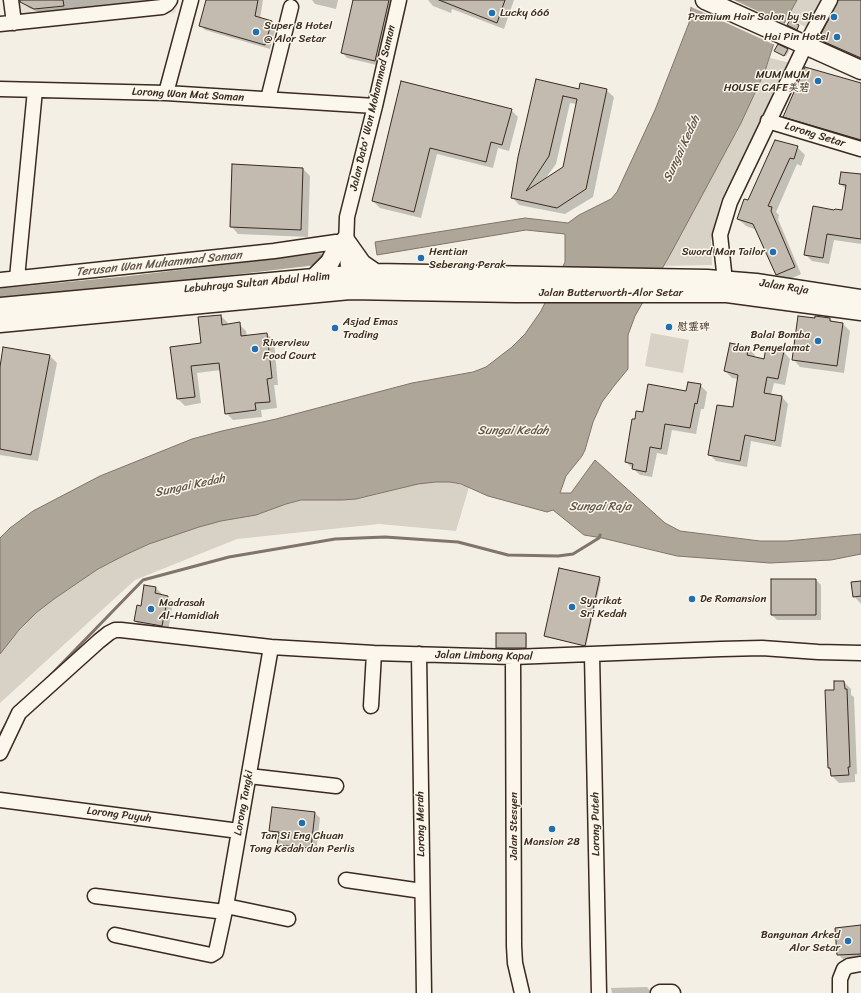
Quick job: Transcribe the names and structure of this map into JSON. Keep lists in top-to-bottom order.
{
  "streets": {
    "main road": ["Lebuhraya Sultan Abdul Halim", "Jalan Raja", "Jalan Butterworth-Alor Setar"],
    "street": [
      "Lorong Wan Mat Saman",
      "Jalan Dato' Wan Mohammad Saman",
      "Lorong Setar",
      "Jalan Limbong Kapal",
      "Lorong Tangki",
      "Lorong Puyuh",
      "Lorong Merah",
      "Lorong Puteh",
      "Jalan Stesyen"
    ]
  },
  "crossings": [
    ["Lorong Wan Mat Saman", "Jalan Dato' Wan Mohammad Saman"],
    ["Jalan Dato' Wan Mohammad Saman", "Lebuhraya Sultan Abdul Halim"],
    ["Lebuhraya Sultan Abdul Halim", "Jalan Butterworth-Alor Setar"],
    ["Jalan Raja", "Jalan Butterworth-Alor Setar"],
    ["Jalan Limbong Kapal", "Lorong Tangki"],
    ["Jalan Limbong Kapal", "Lorong Merah"],
    ["Jalan Limbong Kapal", "Lorong Puteh"],
    ["Jalan Limbong Kapal", "Jalan Stesyen"],
    ["Lorong Tangki", "Lorong Puyuh"]
  ],
  "water": ["Sungai Kedah", "Terusan Wan Muhammad Saman", "Sungai Raja"],
  "places": [
    "Lucky 666",
    "Premium Hair Salon by Shen",
    "Super 8 Hotel @ Alor Setar",
    "Hai Pin Hotel",
    "MUM MUM HOUSE CAFE美碧",
    "Sword Man Tailor",
    "Hentian Seberang Perak",
    "慰霊碑",
    "Asjad Emas Trading",
    "Balai Bomba dan Penyelamat",
    "Riverview Food Court",
    "De Romansion",
    "Syarikat Sri Kedah",
    "Madrasah Al-Hamidiah",
    "Tan Si Eng Chuan Tong Kedah dan Perlis",
    "Mansion 28",
    "Bangunan Arked Alor Setar"
  ]
}
